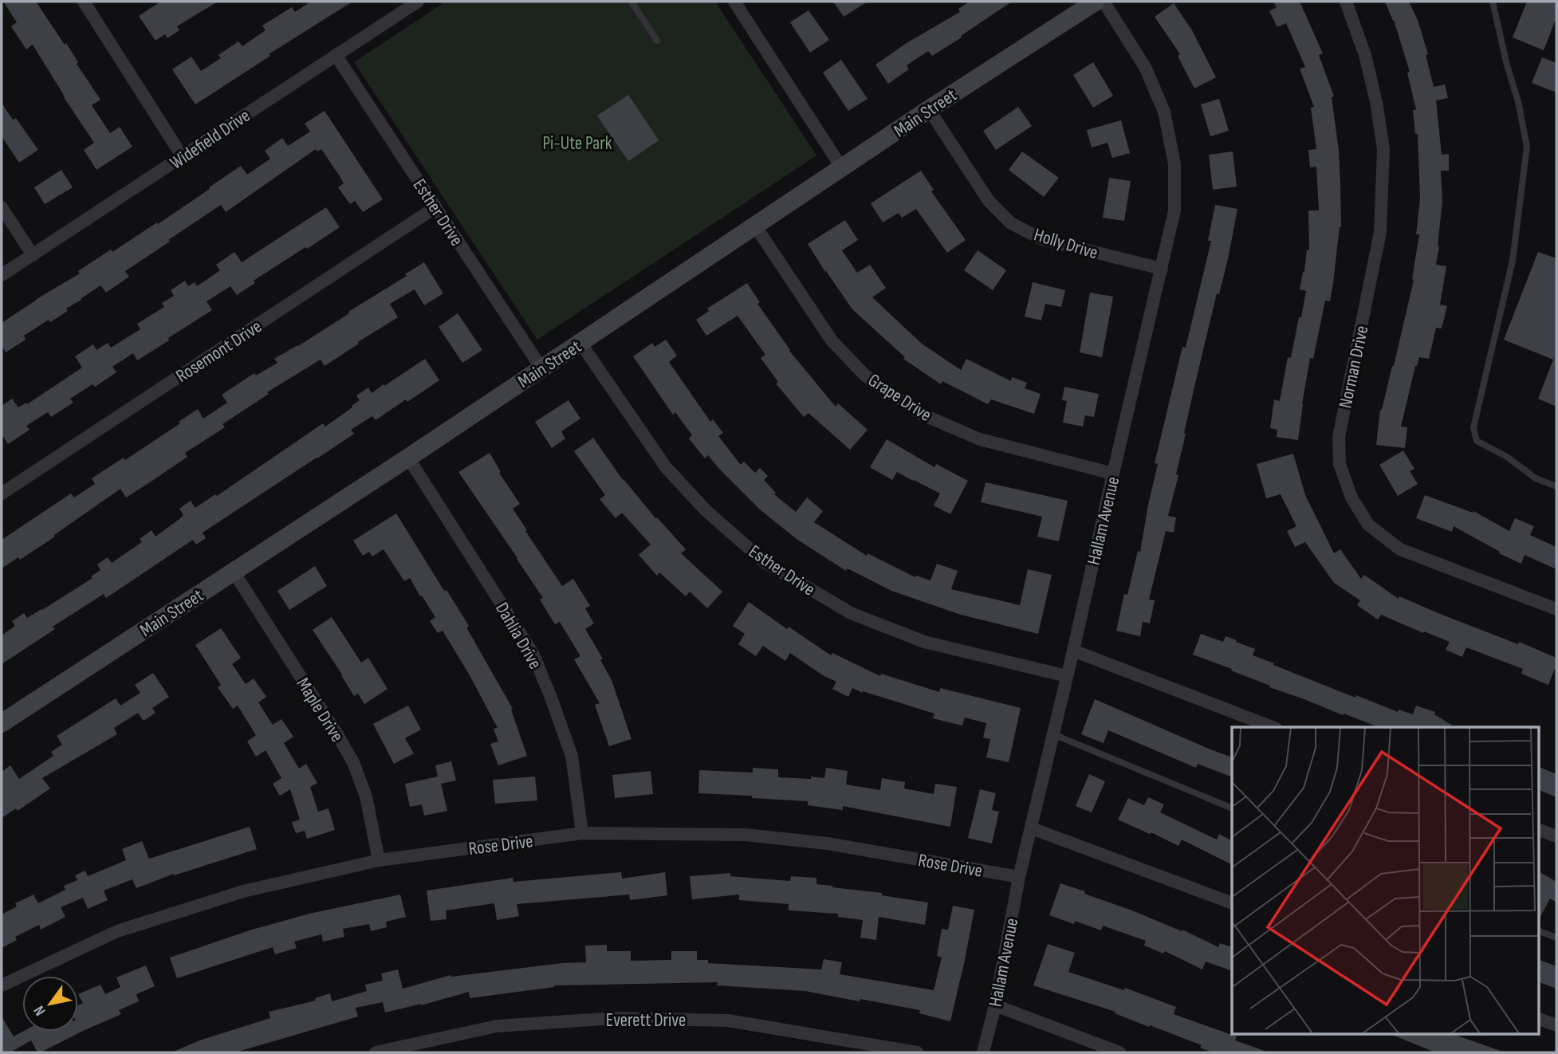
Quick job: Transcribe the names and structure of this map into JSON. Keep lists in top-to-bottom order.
{
  "streets": {
    "main road": ["Main Street"],
    "street": [
      "Widefield Drive",
      "Esther Drive",
      "Holly Drive",
      "Rosemont Drive",
      "Norman Drive",
      "Grape Drive",
      "Hallam Avenue",
      "Dahlia Drive",
      "Maple Drive",
      "Rose Drive",
      "Everett Drive"
    ]
  },
  "crossings": [
    ["Main Street", "Esther Drive"],
    ["Main Street", "Holly Drive"],
    ["Main Street", "Grape Drive"],
    ["Main Street", "Dahlia Drive"],
    ["Main Street", "Maple Drive"],
    ["Widefield Drive", "Esther Drive"],
    ["Esther Drive", "Rosemont Drive"],
    ["Esther Drive", "Hallam Avenue"],
    ["Holly Drive", "Hallam Avenue"],
    ["Grape Drive", "Hallam Avenue"],
    ["Hallam Avenue", "Rose Drive"],
    ["Dahlia Drive", "Rose Drive"],
    ["Maple Drive", "Rose Drive"]
  ],
  "parks": ["Pi-Ute Park"],
  "north": "bottom left"
}
